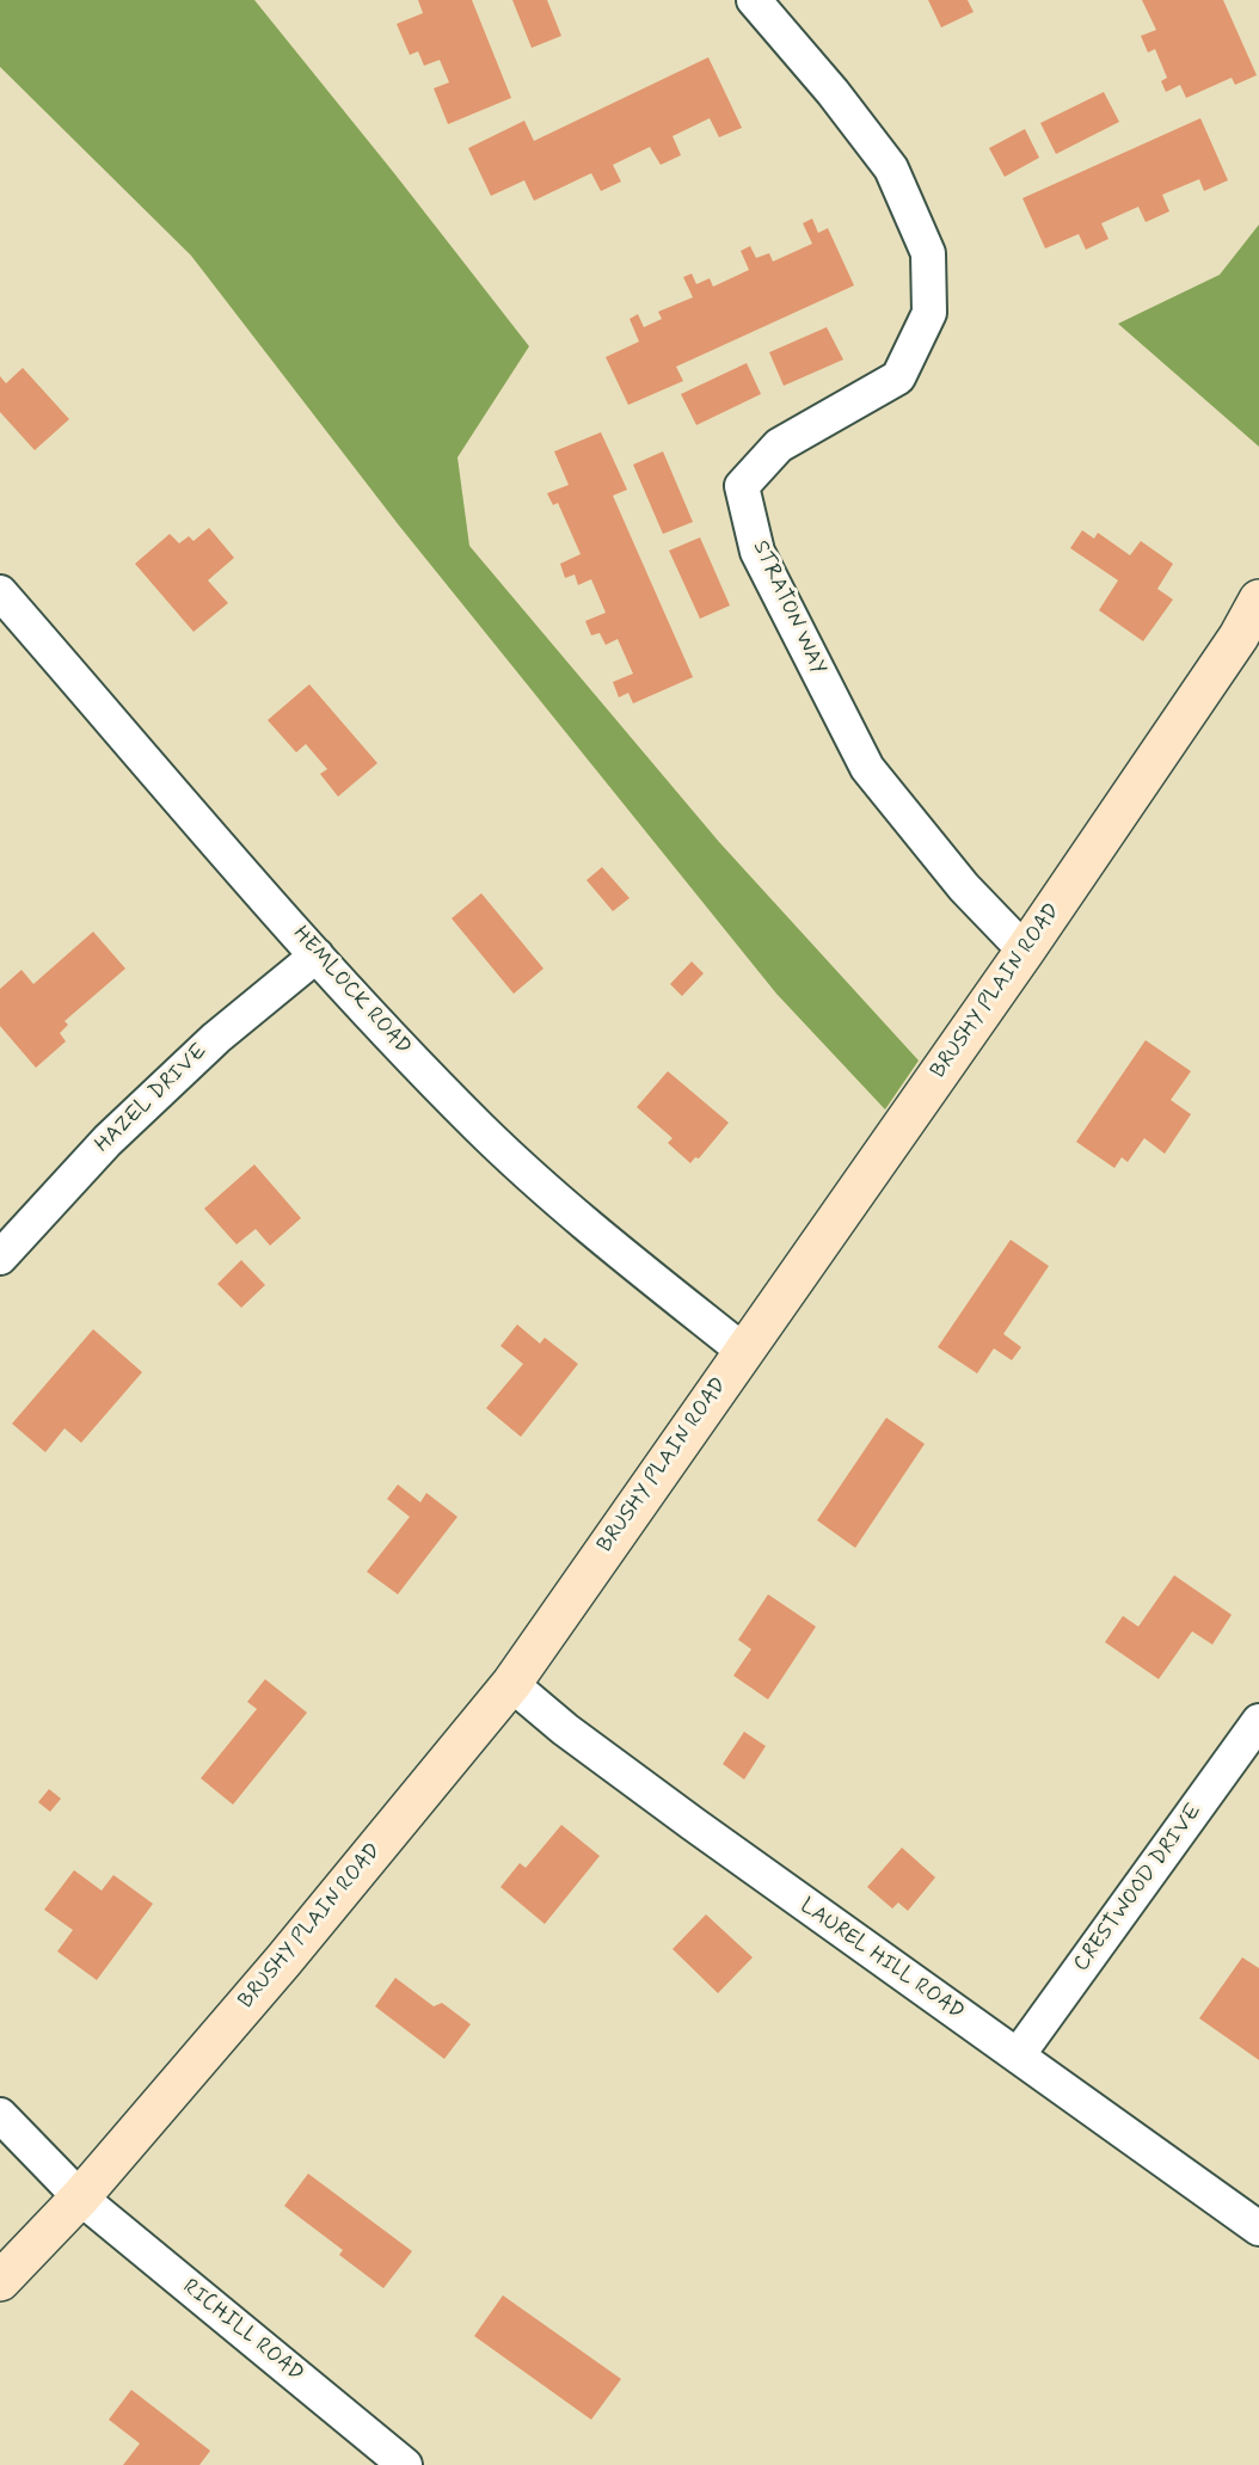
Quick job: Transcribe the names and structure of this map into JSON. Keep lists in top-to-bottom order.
{
  "streets": {
    "main road": ["BRUSHY PLAIN ROAD"],
    "street": [
      "STRATON WAY",
      "HEMLOCK ROAD",
      "HAZEL DRIVE",
      "CRESTWOOD DRIVE",
      "LAUREL HILL ROAD",
      "RICHILL ROAD"
    ]
  },
  "crossings": [
    ["STRATON WAY", "BRUSHY PLAIN ROAD"],
    ["HEMLOCK ROAD", "BRUSHY PLAIN ROAD"],
    ["HEMLOCK ROAD", "HAZEL DRIVE"],
    ["BRUSHY PLAIN ROAD", "LAUREL HILL ROAD"],
    ["BRUSHY PLAIN ROAD", "RICHILL ROAD"],
    ["CRESTWOOD DRIVE", "LAUREL HILL ROAD"]
  ]
}
